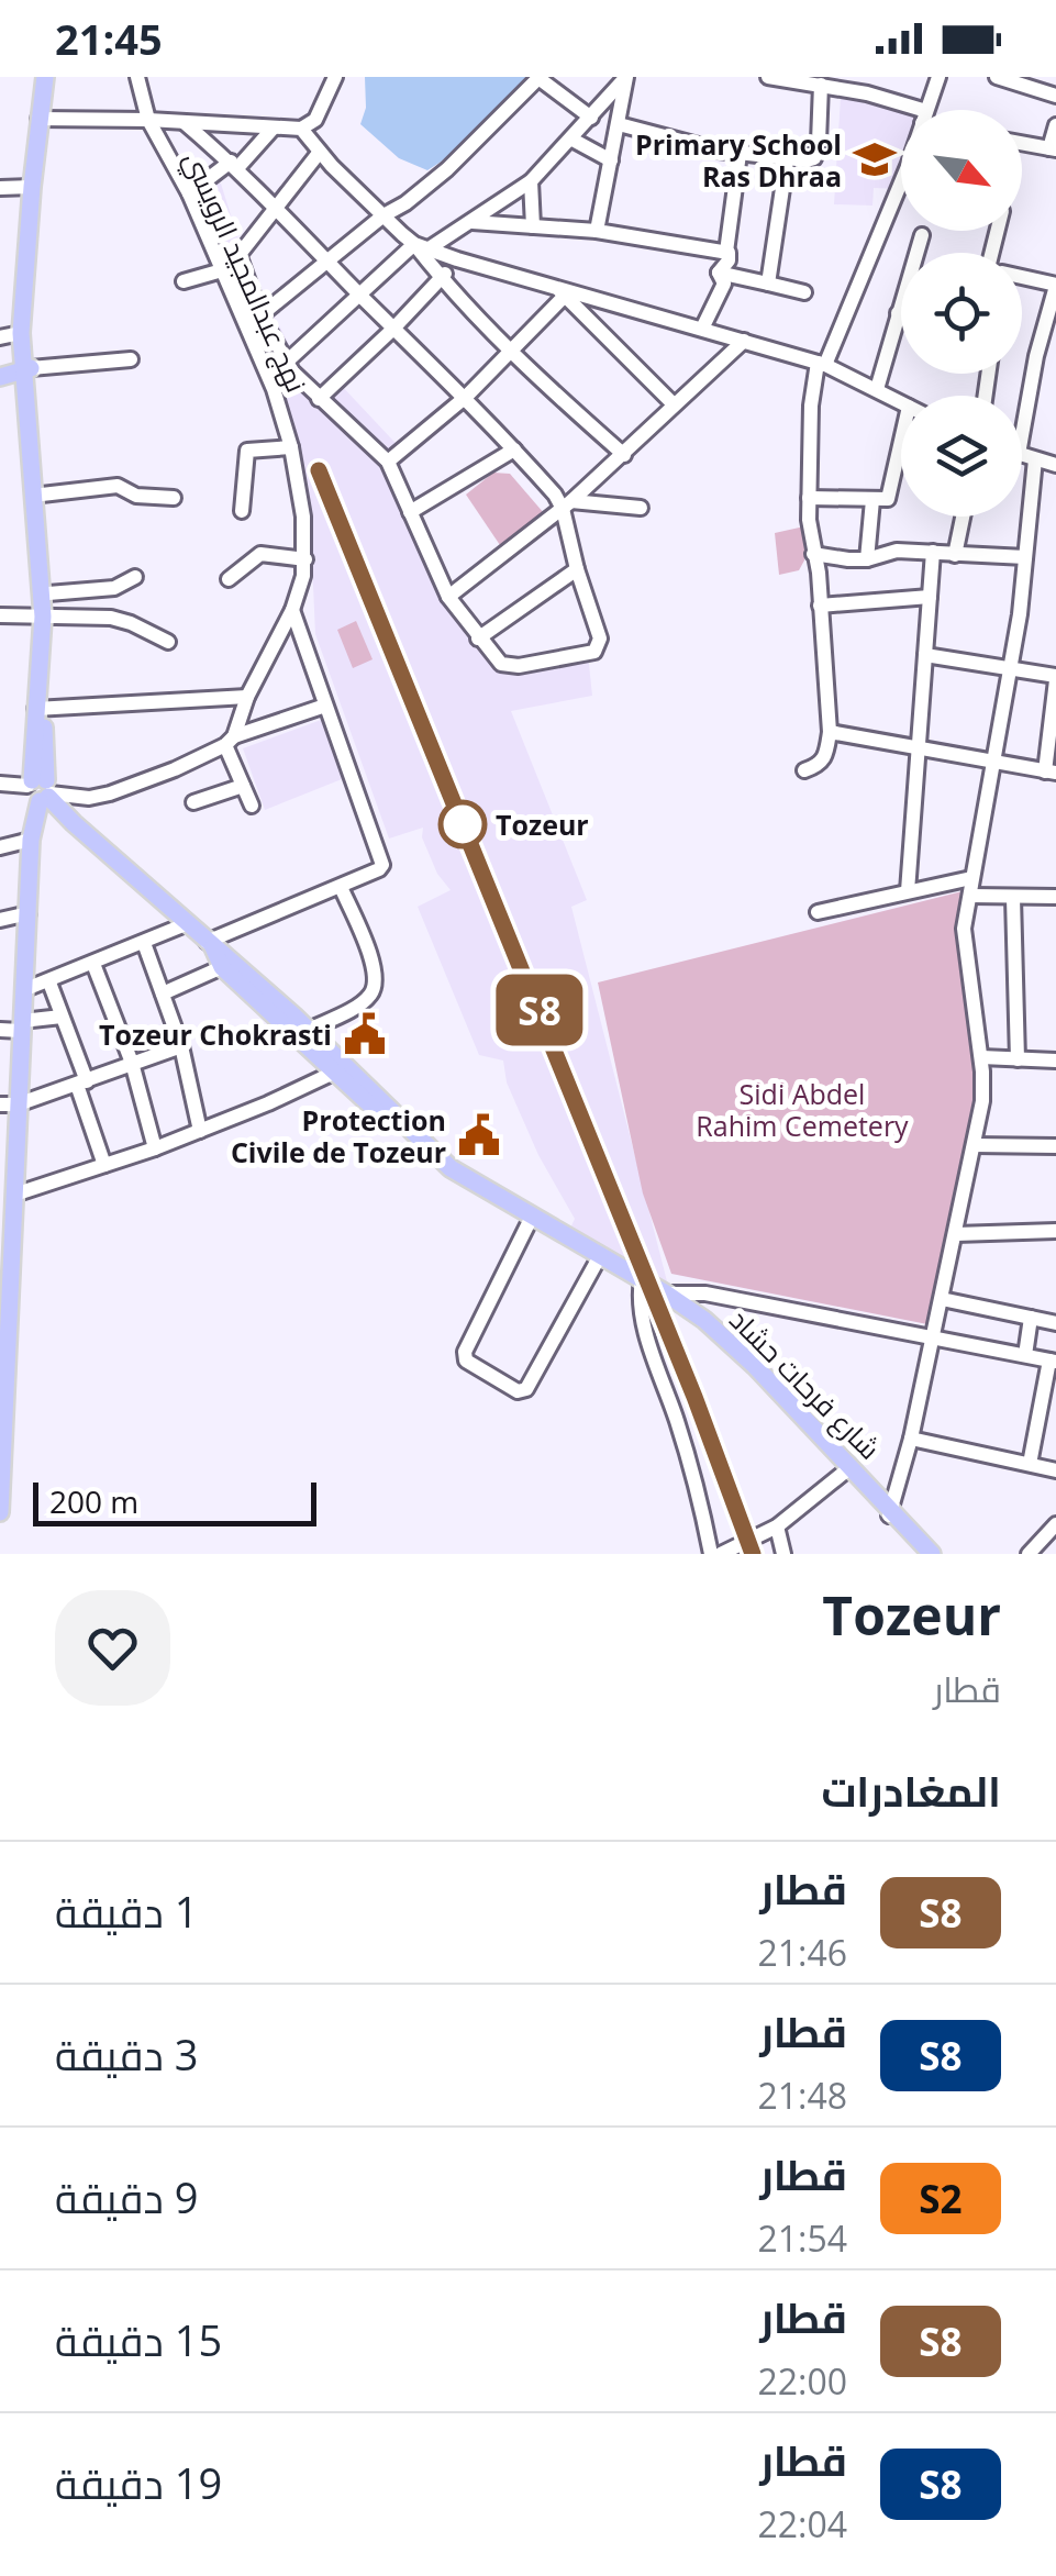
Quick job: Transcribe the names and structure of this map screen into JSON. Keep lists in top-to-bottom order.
{
  "streets": {
    "main road": ["شارع فرحات حشاد"],
    "street": ["نهج عبدالمجيد الرويسي"]
  },
  "parks": ["Sidi Abdel Rahim Cemetery"],
  "places": {
    "school or university": ["Primary School Ras Dhraa"],
    "other": ["Tozeur"],
    "public building": ["Tozeur Chokrasti", "Protection Civile de Tozeur"]
  },
  "scale_bar": "200 m",
  "north": "bottom right",
  "page": {
    "status": "21:45",
    "on_map": "S8",
    "scale": "200 m",
    "heading": [
      ["Tozeur", "قطار"],
      "المغادرات"
    ],
    "list": [
      {
        "mark": "S8",
        "name": "قطار",
        "note": "21:46",
        "value": "1 دقيقة"
      },
      {
        "mark": "S8",
        "name": "قطار",
        "note": "21:48",
        "value": "3 دقيقة"
      },
      {
        "mark": "S2",
        "name": "قطار",
        "note": "21:54",
        "value": "9 دقيقة"
      },
      {
        "mark": "S8",
        "name": "قطار",
        "note": "22:00",
        "value": "15 دقيقة"
      },
      {
        "mark": "S8",
        "name": "قطار",
        "note": "22:04",
        "value": "19 دقيقة"
      }
    ]
  }
}
